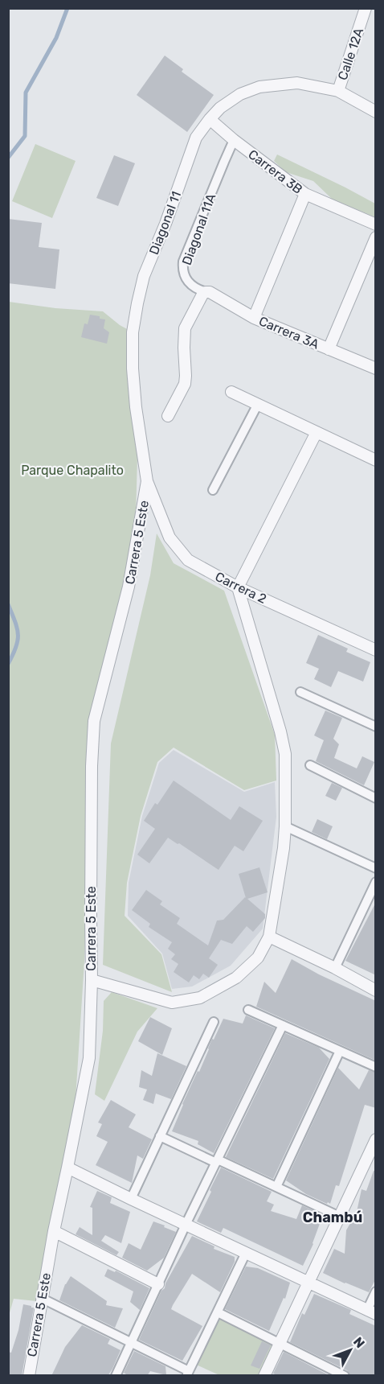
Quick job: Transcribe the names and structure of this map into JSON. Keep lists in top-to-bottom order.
{
  "streets": {
    "street": [
      "Calle 12A",
      "Carrera 3B",
      "Diagonal 11",
      "Diagonal 11A",
      "Carrera 3A",
      "Carrera 5 Este",
      "Carrera 2"
    ]
  },
  "crossings": [
    ["Calle 12A", "Carrera 3B"],
    ["Calle 12A", "Diagonal 11"],
    ["Carrera 3B", "Diagonal 11"],
    ["Carrera 3B", "Diagonal 11A"],
    ["Diagonal 11", "Carrera 5 Este"],
    ["Diagonal 11", "Carrera 2"],
    ["Diagonal 11A", "Carrera 3A"],
    ["Carrera 5 Este", "Carrera 2"]
  ],
  "districts": ["Chambú"],
  "parks": ["Parque Chapalito"],
  "north": "top right"
}
